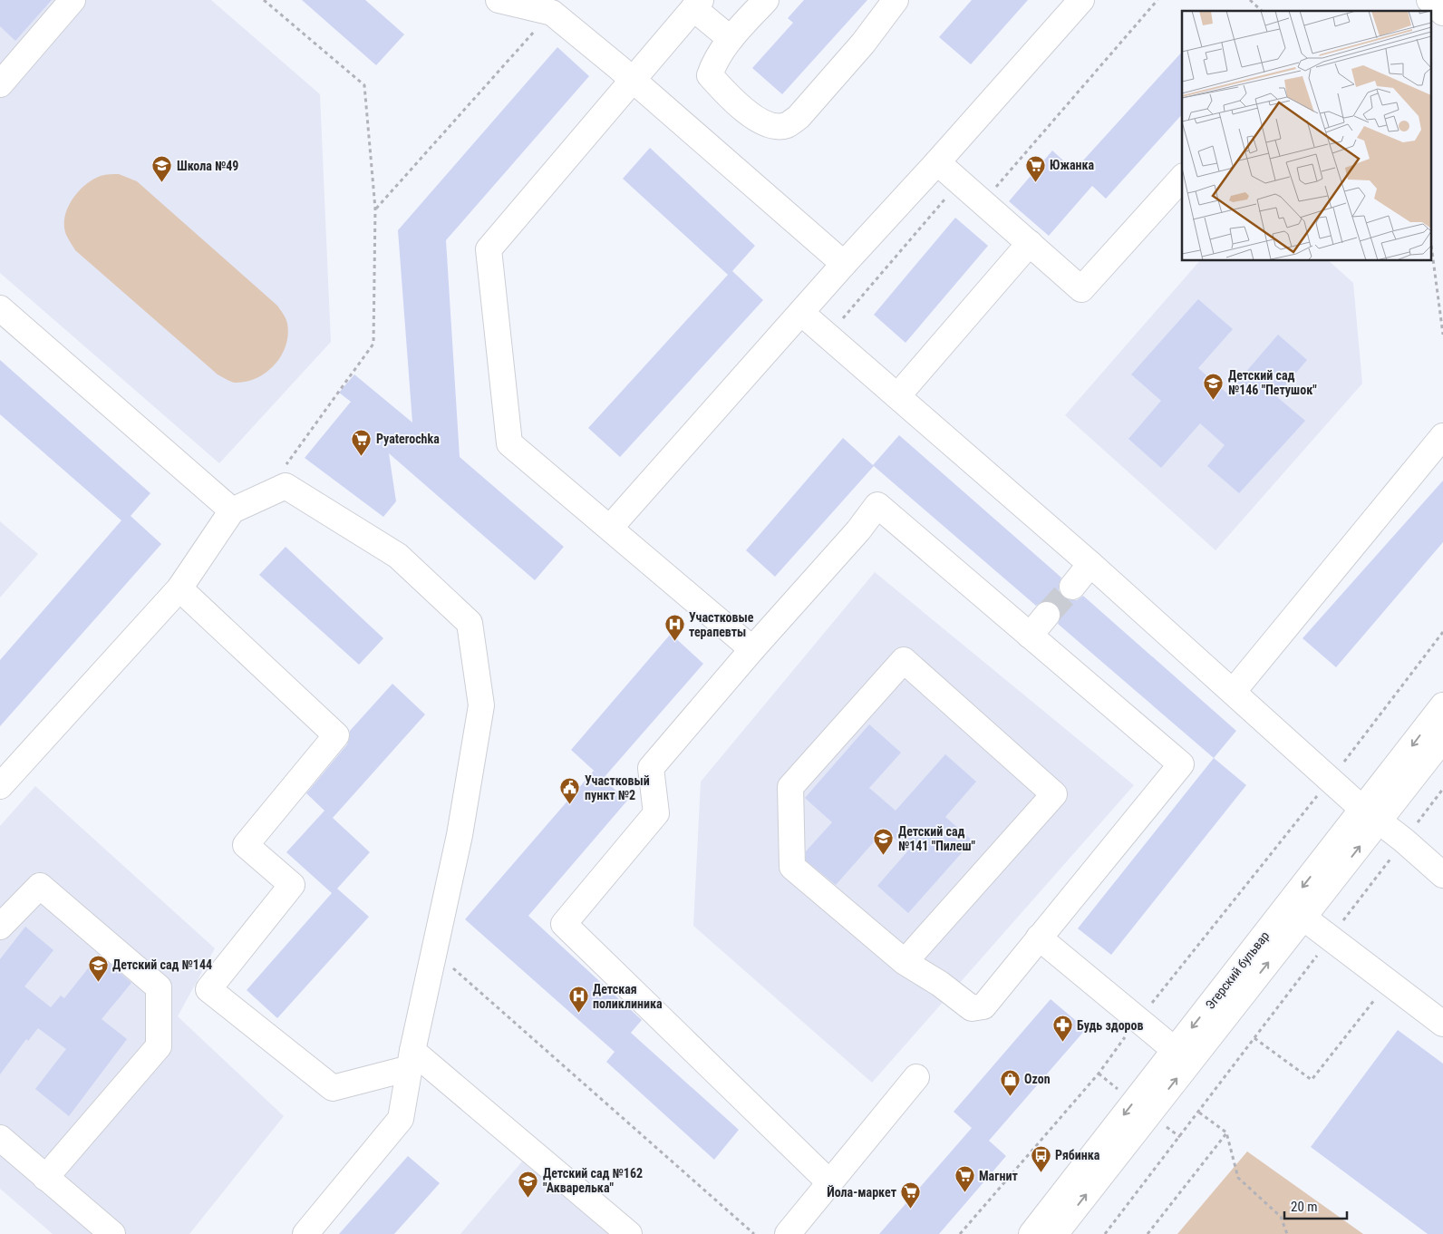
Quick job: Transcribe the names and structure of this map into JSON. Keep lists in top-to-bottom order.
{
  "streets": {
    "main road": ["Эгерский бульвар"]
  },
  "places": {
    "supermarket": [
      "Южанка",
      "Pyaterochka",
      "Магнит",
      "Йола-маркет"
    ],
    "school or university": [
      "Школа №49",
      "Детский сад №146 \"Петушок\"",
      "Детский сад №141 \"Пилеш\"",
      "Детский сад №144",
      "Детский сад №162 \"Акварелька\""
    ],
    "hospital": ["Участковые терапевты", "Детская поликлиника"],
    "public building": ["Участковый пункт №2"],
    "pharmacy": ["Будь здоров"],
    "shop": ["Ozon"],
    "bus stop": ["Рябинка"]
  },
  "scale_bar": "20 m"
}
